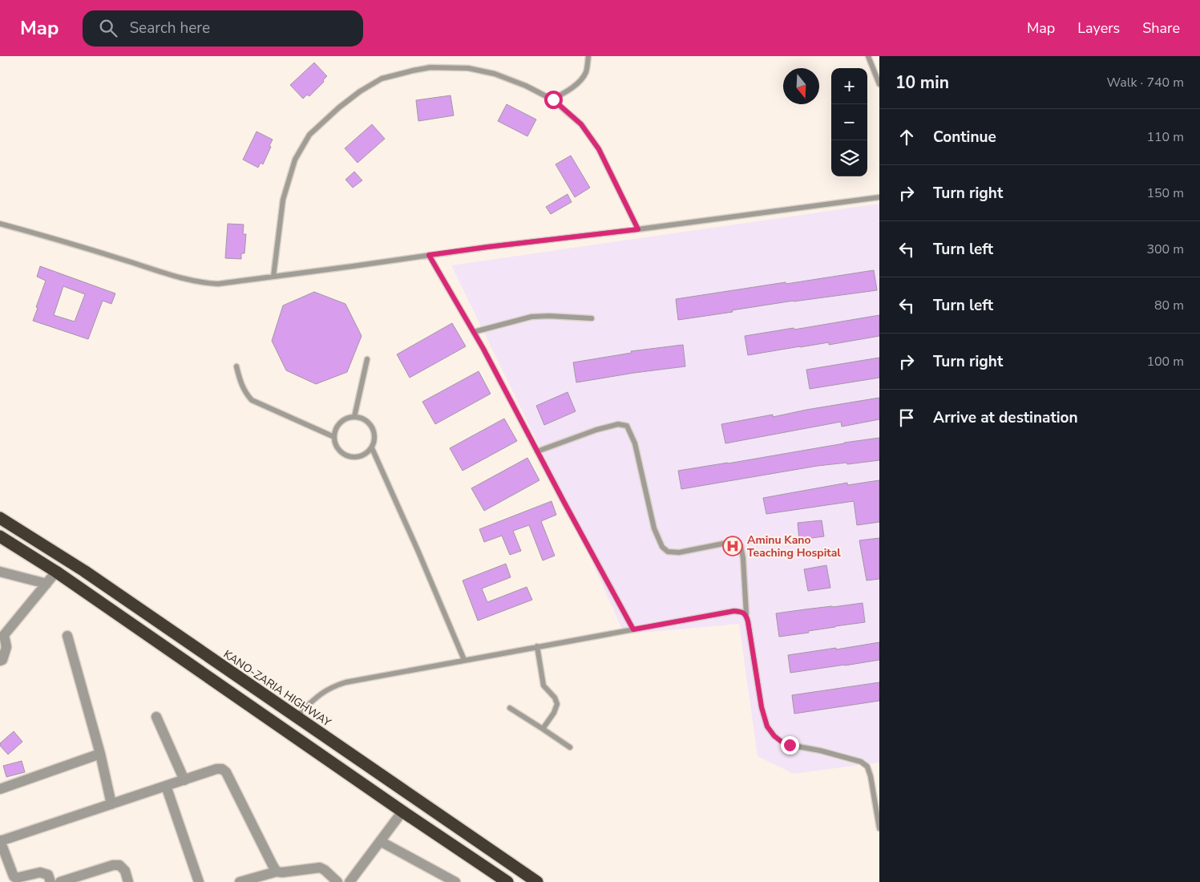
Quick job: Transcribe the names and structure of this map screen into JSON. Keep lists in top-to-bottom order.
{
  "streets": {
    "highway": ["KANO-ZARIA HIGHWAY"]
  },
  "places": {
    "hospital": ["Aminu Kano Teaching Hospital"]
  },
  "north": "bottom",
  "page": {
    "header": "Map",
    "search": "Search here",
    "nav": ["Map", "Layers", "Share"],
    "heading": ["10 min", "Walk · 740 m"],
    "map_buttons": ["+", "−"],
    "list": [
      ["Continue", "110 m"],
      ["Turn right", "150 m"],
      ["Turn left", "300 m"],
      ["Turn left", "80 m"],
      ["Turn right", "100 m"],
      "Arrive at destination"
    ]
  }
}
